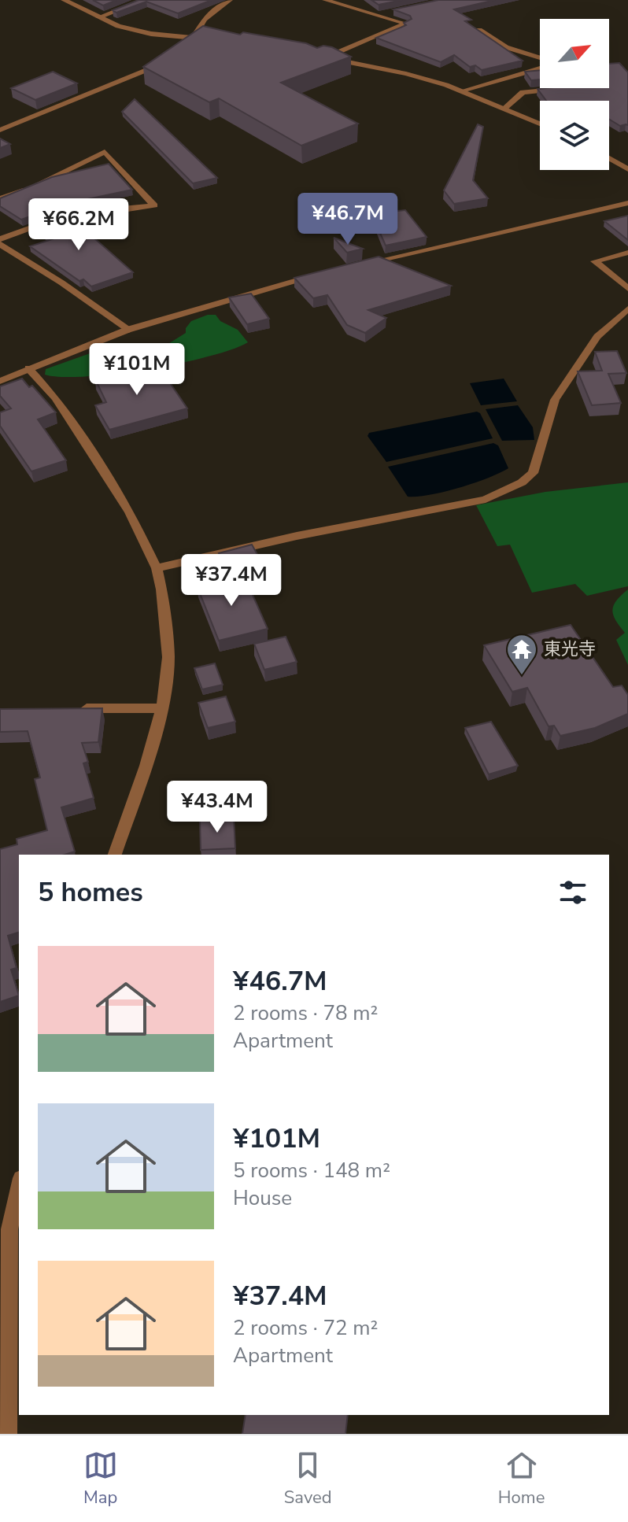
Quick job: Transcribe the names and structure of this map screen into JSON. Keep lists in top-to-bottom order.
{
  "places": {
    "temple": ["東光寺"]
  },
  "north": "top right",
  "page": {
    "price": [
      "¥46.7M",
      "¥66.2M",
      "¥101M",
      "¥37.4M",
      "¥43.4M"
    ],
    "heading": "5 homes",
    "list": [
      {
        "name": "¥46.7M",
        "note": "2 rooms · 78 m² · Apartment"
      },
      {
        "name": "¥101M",
        "note": "5 rooms · 148 m² · House"
      },
      {
        "name": "¥37.4M",
        "note": "2 rooms · 72 m² · Apartment"
      }
    ],
    "tabs": ["Map", "Saved", "Home"]
  }
}
